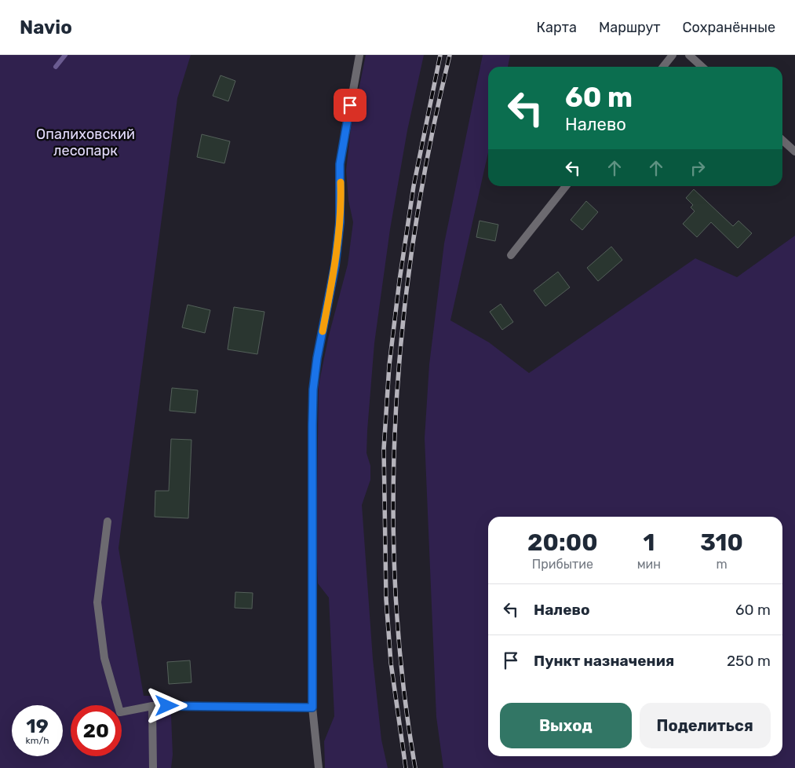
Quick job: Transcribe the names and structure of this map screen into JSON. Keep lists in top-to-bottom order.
{
  "parks": ["Опалиховский лесопарк"],
  "page": {
    "header": "Navio",
    "nav": ["Карта", "Маршрут", "Сохранённые"],
    "turn": ["60 m", "Налево"],
    "eta": [
      "20:00",
      "Прибытие",
      "1",
      "мин",
      "310",
      "m"
    ],
    "list": [
      {
        "name": "Налево",
        "value": "60 m"
      },
      {
        "name": "Пункт назначения",
        "value": "250 m"
      }
    ],
    "buttons": ["Выход", "Поделиться"],
    "speed": "19 km/h",
    "limit": "20"
  }
}
